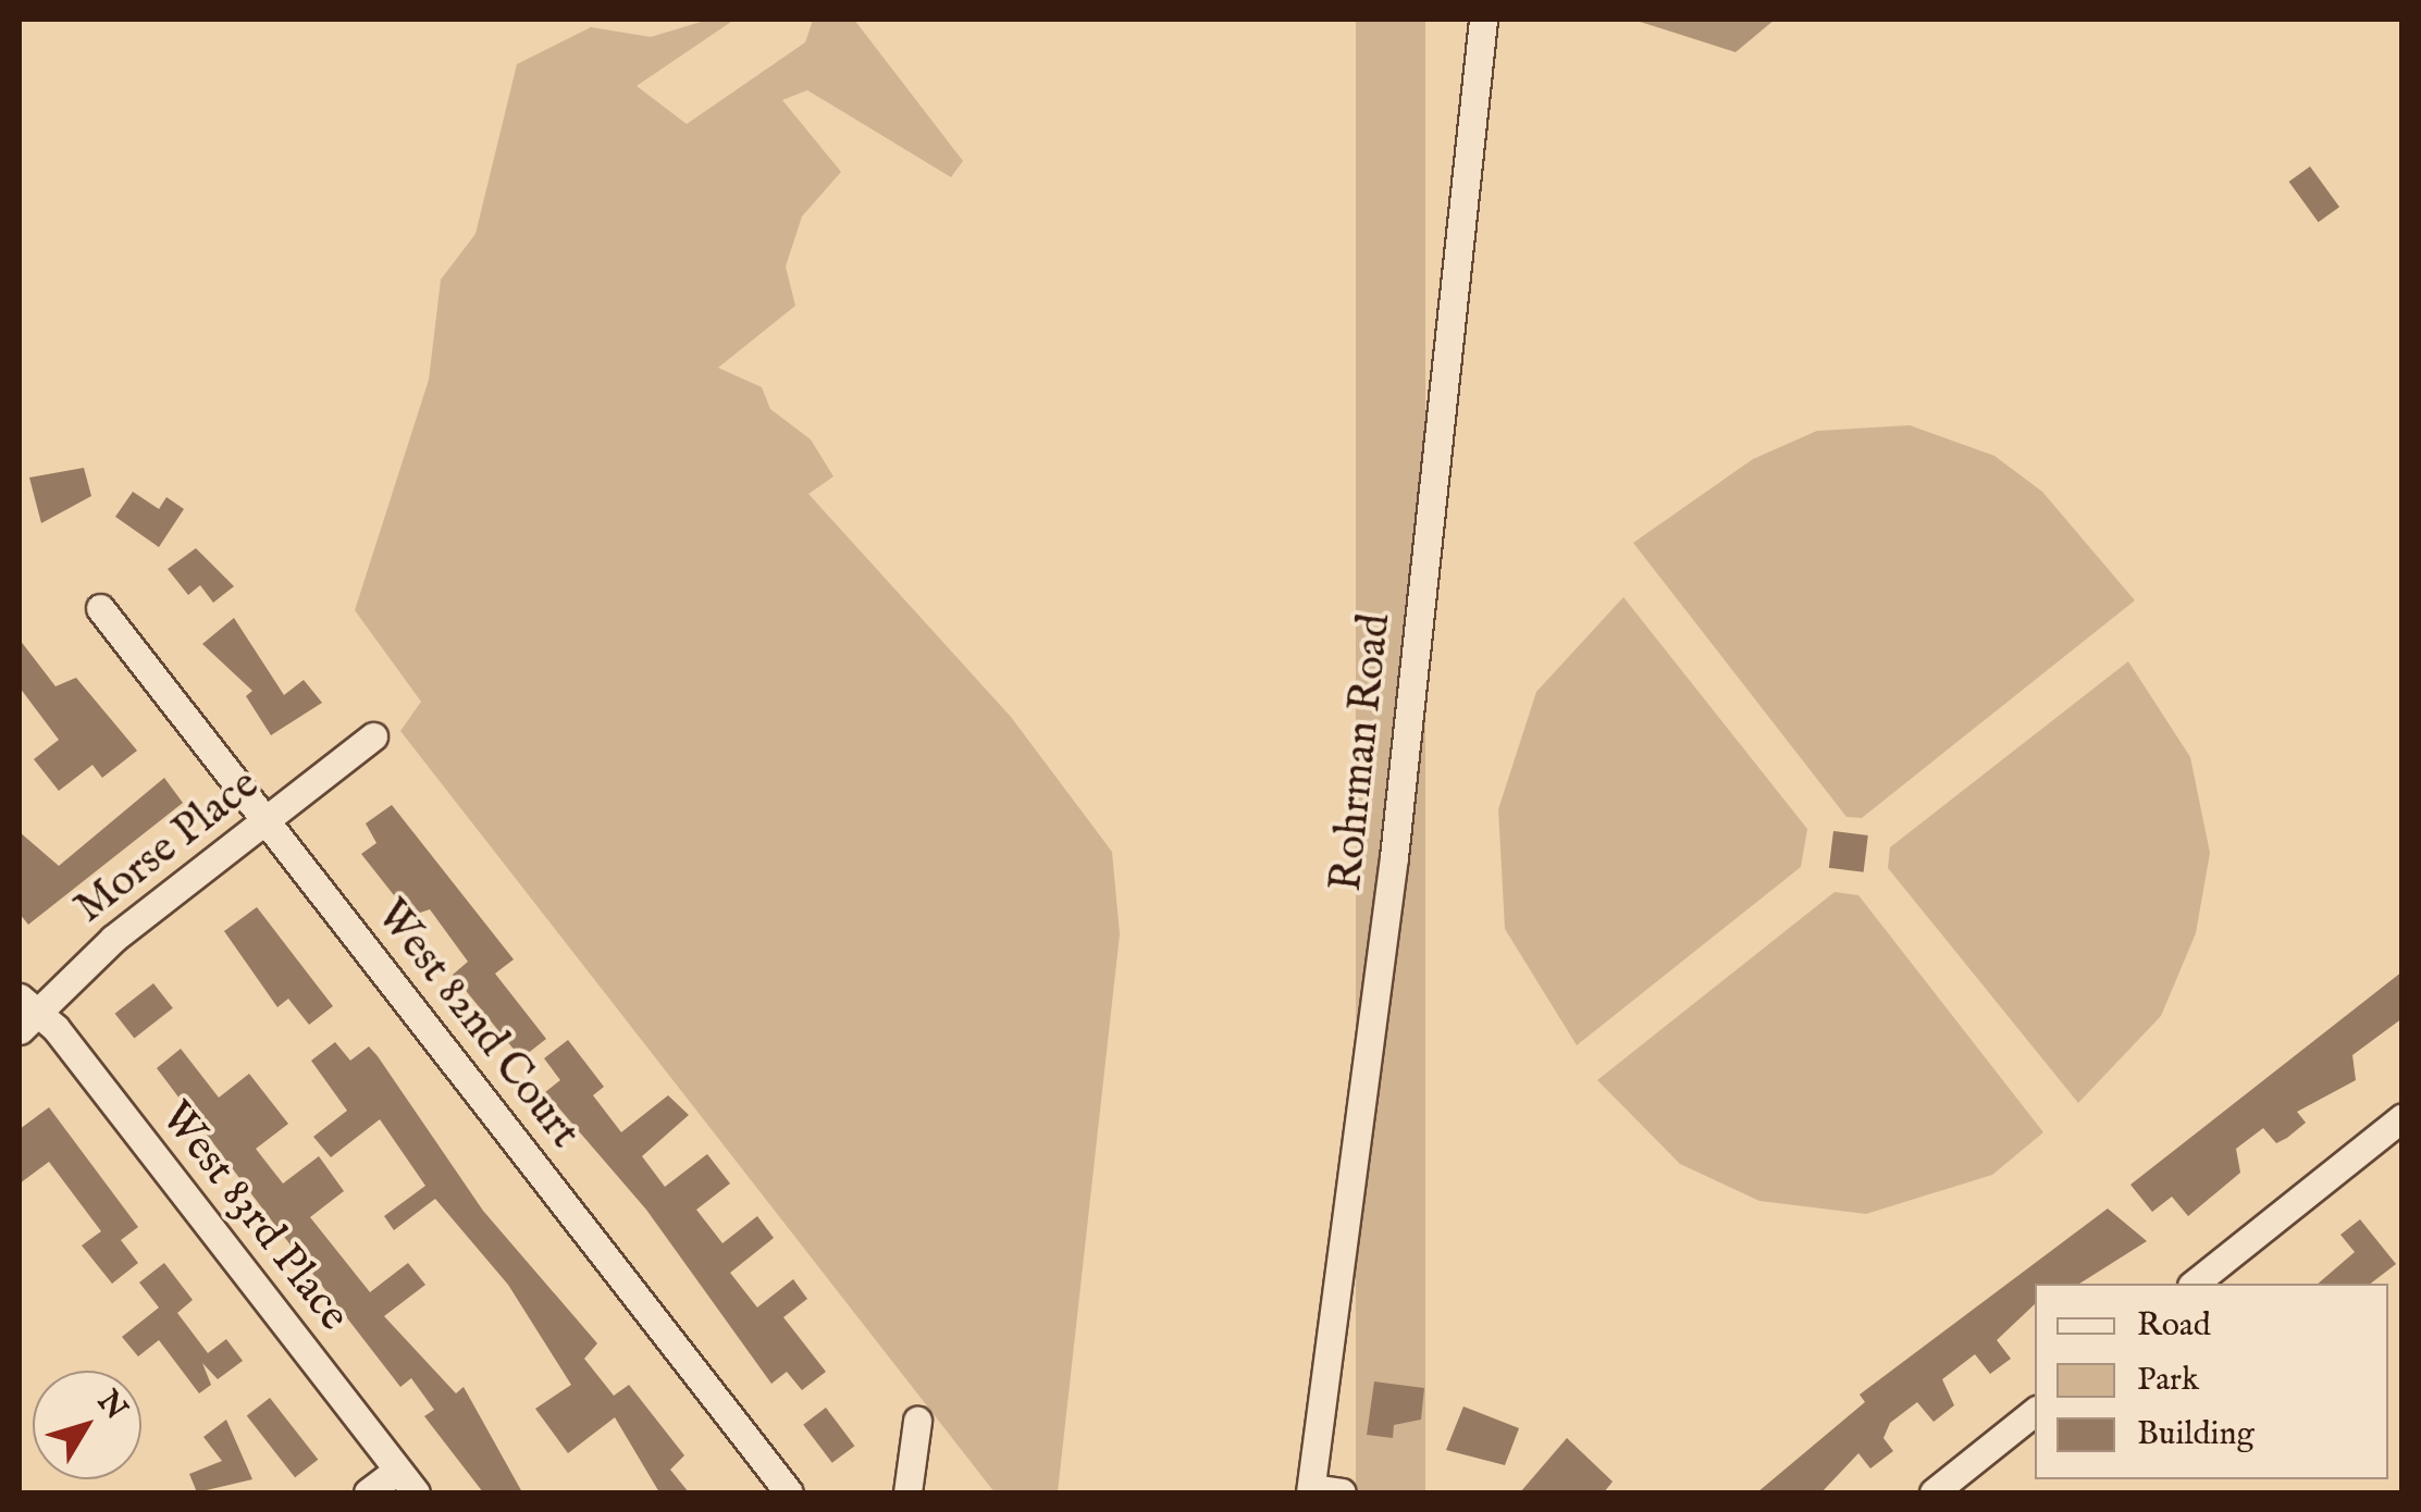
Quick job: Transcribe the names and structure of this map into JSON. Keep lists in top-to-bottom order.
{
  "streets": {
    "street": [
      "Rohrman Road",
      "Morse Place",
      "West 82nd Court",
      "West 83rd Place"
    ]
  },
  "crossings": [
    ["Morse Place", "West 82nd Court"],
    ["Morse Place", "West 83rd Place"]
  ],
  "legend": ["Road", "Park", "Building"],
  "north": "top right"
}
